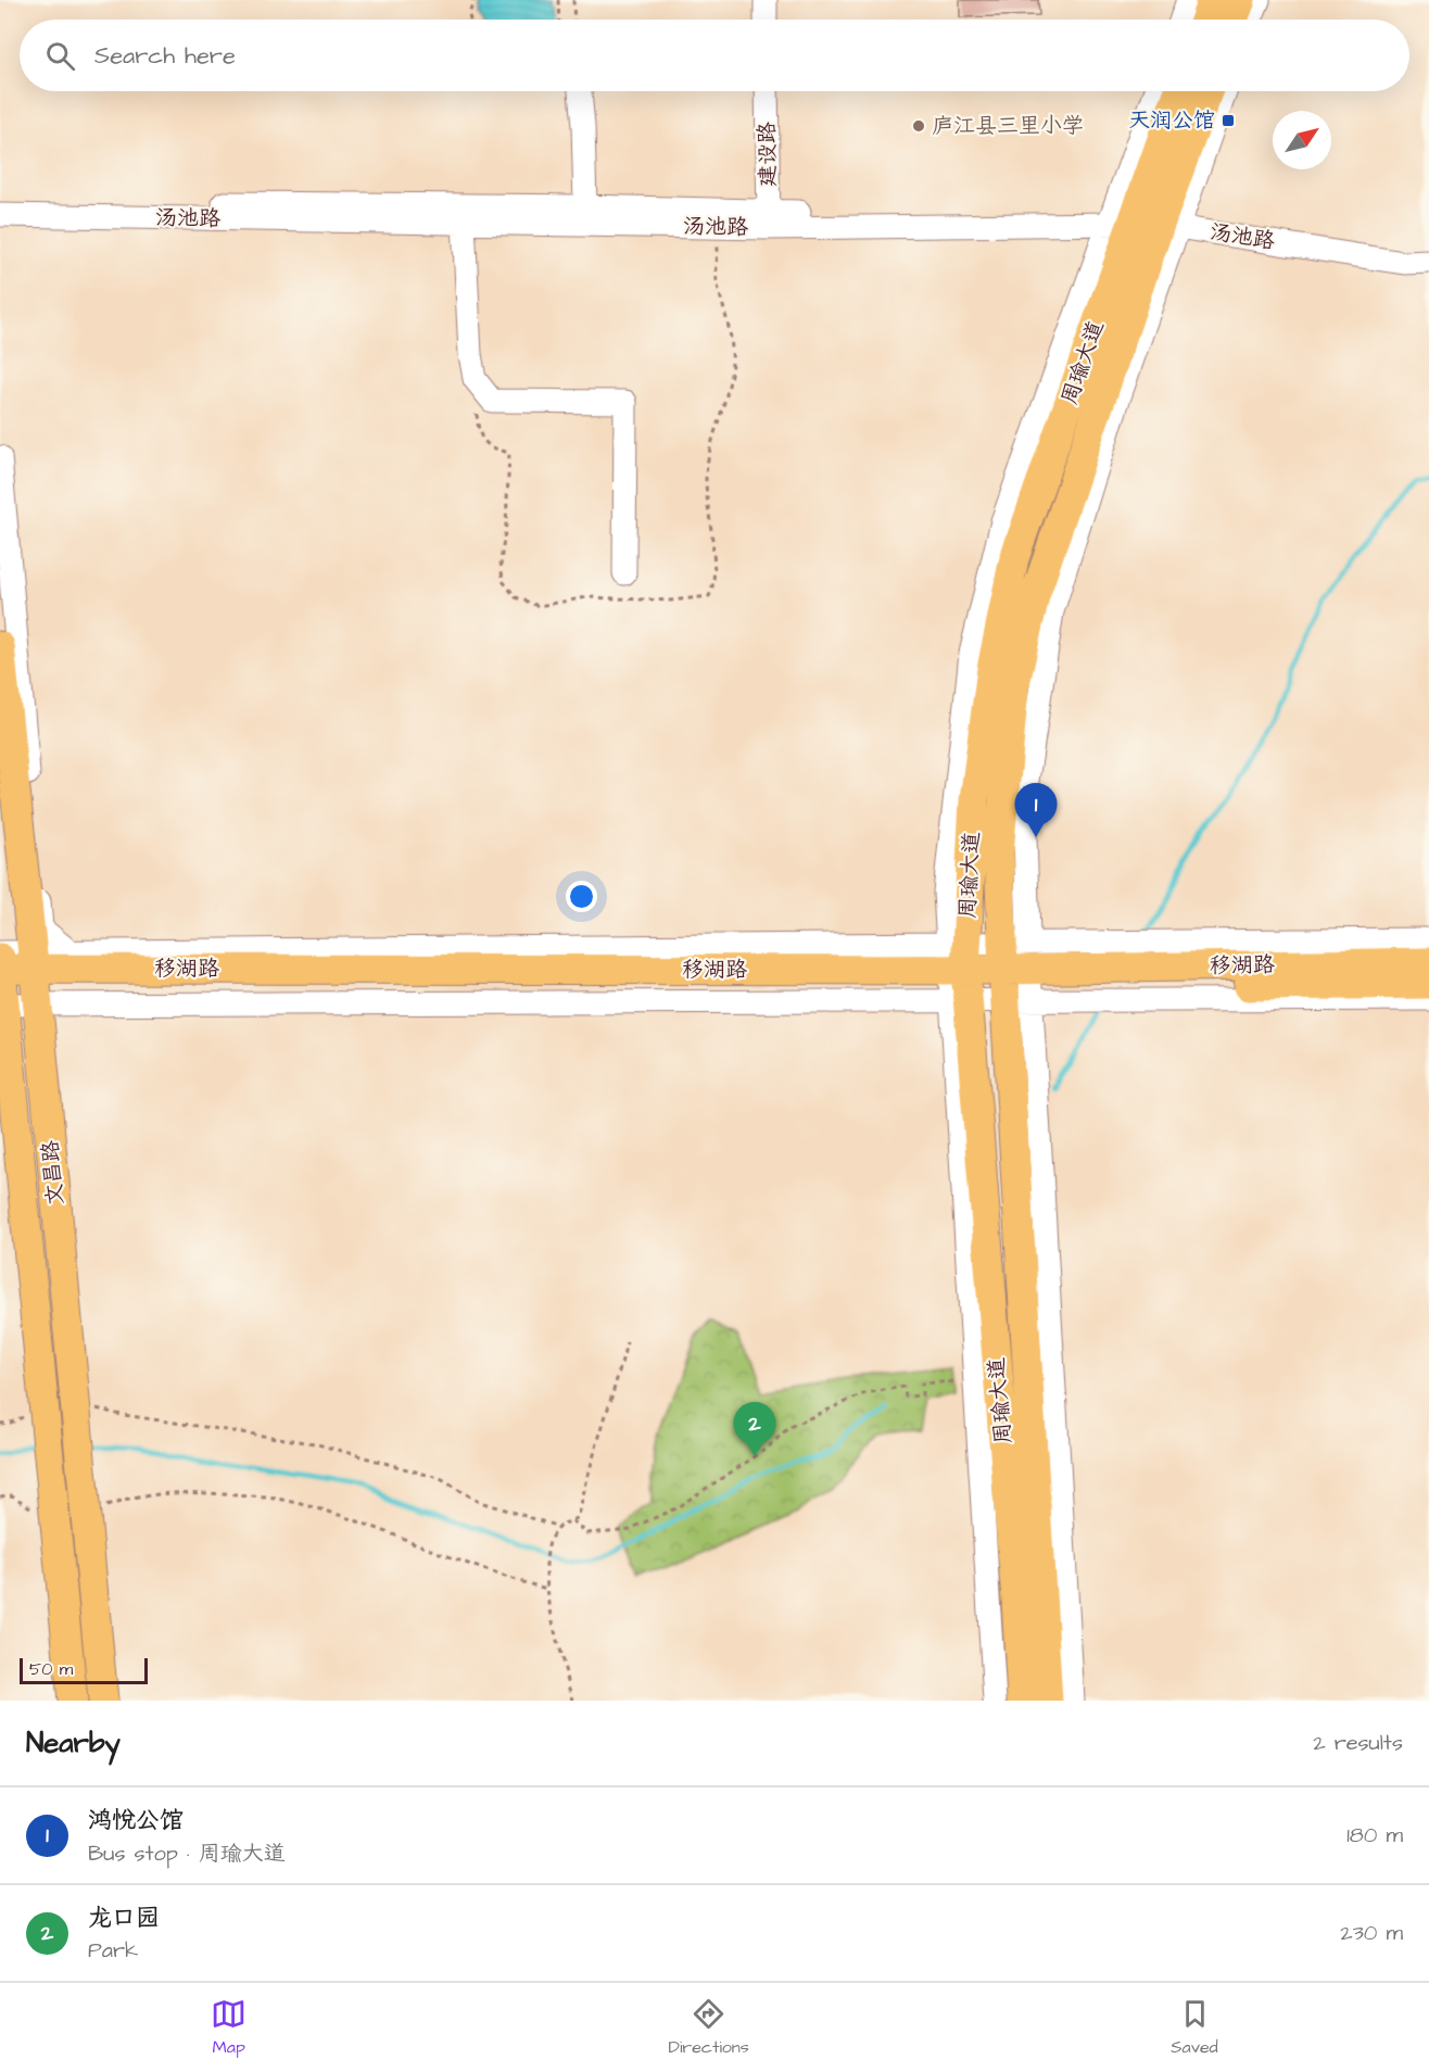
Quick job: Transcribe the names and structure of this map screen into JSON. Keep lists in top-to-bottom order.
{
  "streets": {
    "main road": ["周瑜大道", "移湖路", "文昌路"],
    "street": ["建设路", "汤池路"]
  },
  "crossings": [
    ["建设路", "汤池路"],
    ["汤池路", "周瑜大道"],
    ["周瑜大道", "移湖路"],
    ["移湖路", "文昌路"]
  ],
  "places": {
    "transit": ["天润公馆"],
    "other": ["庐江县三里小学"]
  },
  "scale_bar": "50 m",
  "north": "top right",
  "page": {
    "search": "Search here",
    "pins": ["1", "2"],
    "scale": "50 m",
    "heading": ["Nearby", "2 results"],
    "list": [
      {
        "mark": "1",
        "name": "鸿悦公馆",
        "note": "Bus stop · 周瑜大道",
        "value": "180 m"
      },
      {
        "mark": "2",
        "name": "龙口园",
        "note": "Park",
        "value": "230 m"
      }
    ],
    "nav": ["Map", "Directions", "Saved"]
  }
}
